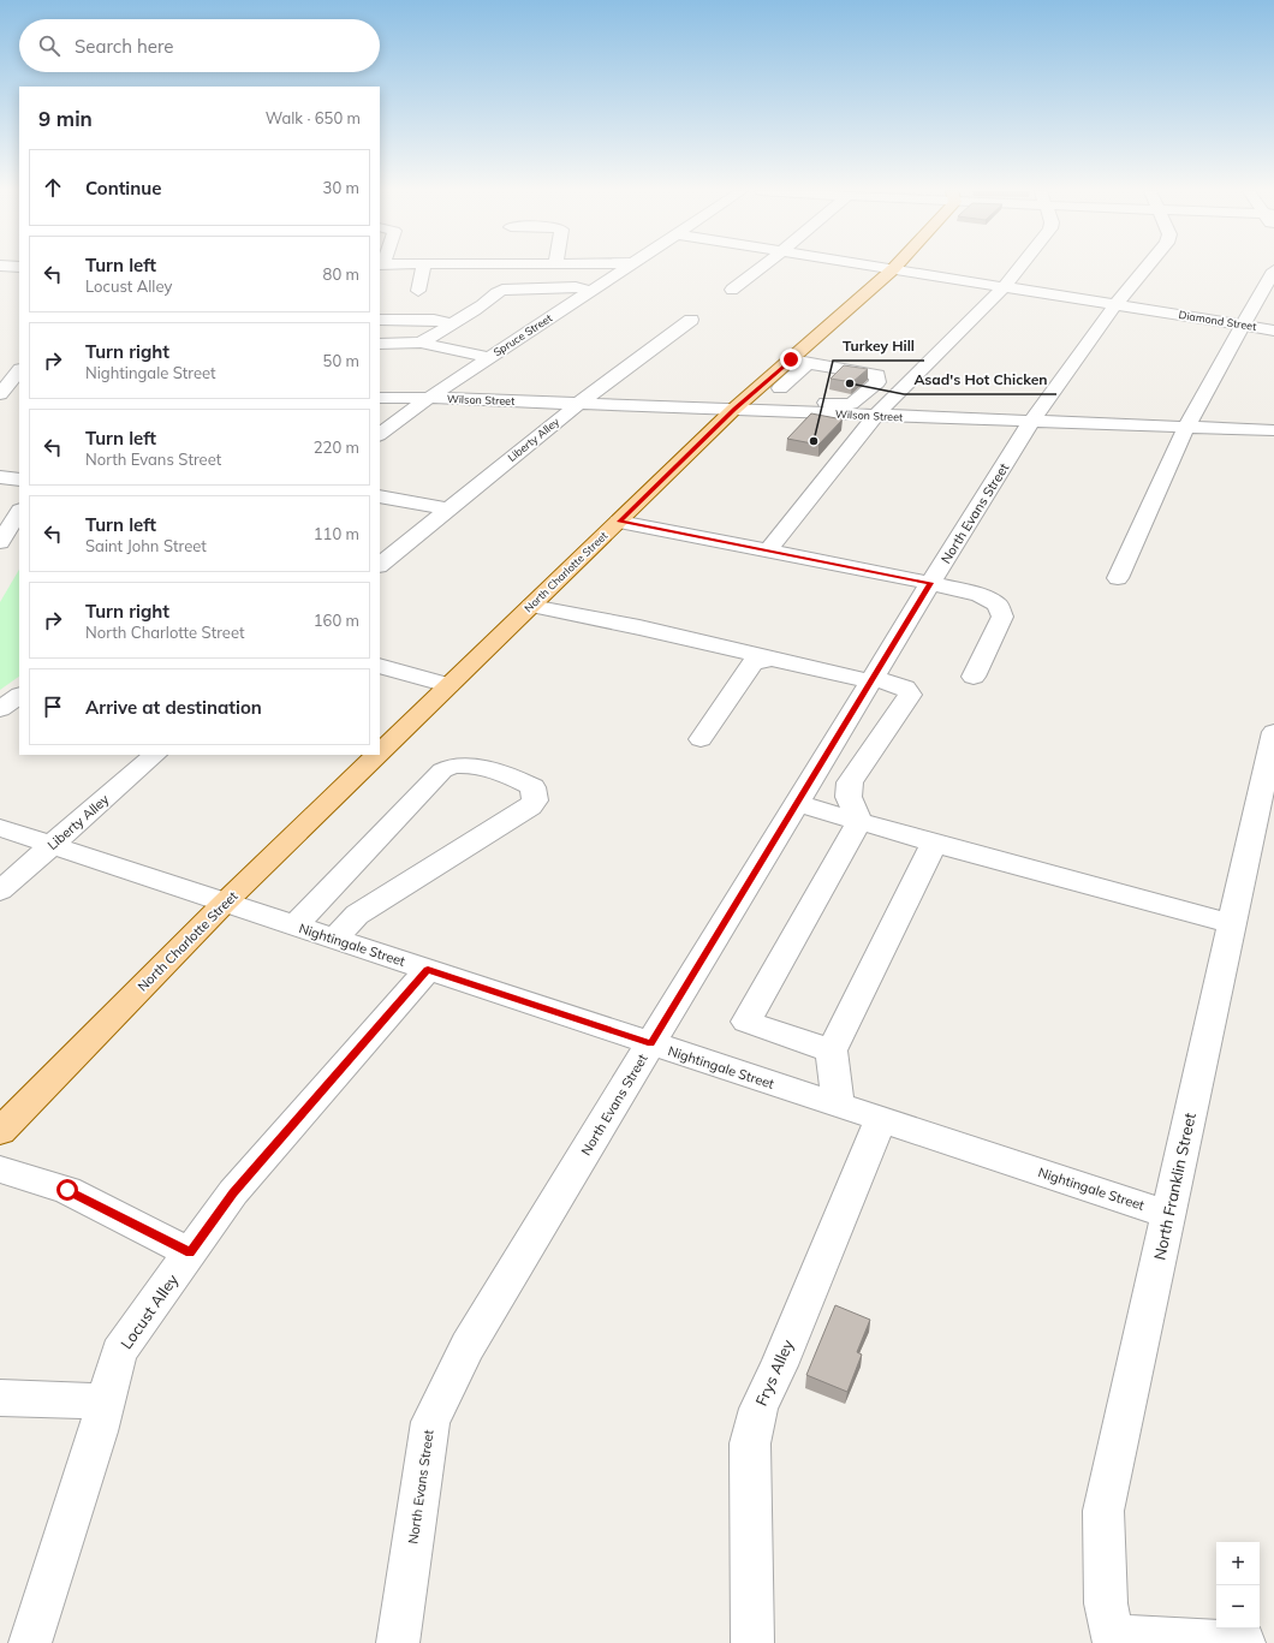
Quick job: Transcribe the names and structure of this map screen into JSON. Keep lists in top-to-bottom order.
{
  "streets": {
    "main road": ["North Charlotte Street"],
    "street": [
      "Diamond Street",
      "Spruce Street",
      "Wilson Street",
      "Liberty Alley",
      "North Evans Street",
      "Nightingale Street",
      "North Franklin Street",
      "Locust Alley",
      "Frys Alley"
    ]
  },
  "crossings": [
    ["Diamond Street", "North Evans Street"],
    ["Diamond Street", "North Charlotte Street"],
    ["Spruce Street", "Wilson Street"],
    ["Wilson Street", "Liberty Alley"],
    ["Wilson Street", "North Evans Street"],
    ["Wilson Street", "North Charlotte Street"],
    ["Liberty Alley", "Nightingale Street"],
    ["North Evans Street", "Nightingale Street"],
    ["North Charlotte Street", "Nightingale Street"],
    ["Nightingale Street", "North Franklin Street"],
    ["Nightingale Street", "Locust Alley"],
    ["Nightingale Street", "Frys Alley"]
  ],
  "places": ["Asad's Hot Chicken", "Turkey Hill"],
  "page": {
    "search": "Search here",
    "heading": ["9 min", "Walk · 650 m"],
    "list": [
      ["Continue", "30 m"],
      ["Turn left", "Locust Alley", "80 m"],
      ["Turn right", "Nightingale Street", "50 m"],
      ["Turn left", "North Evans Street", "220 m"],
      ["Turn left", "Saint John Street", "110 m"],
      ["Turn right", "North Charlotte Street", "160 m"],
      "Arrive at destination"
    ],
    "map_buttons": ["+", "−"]
  }
}
